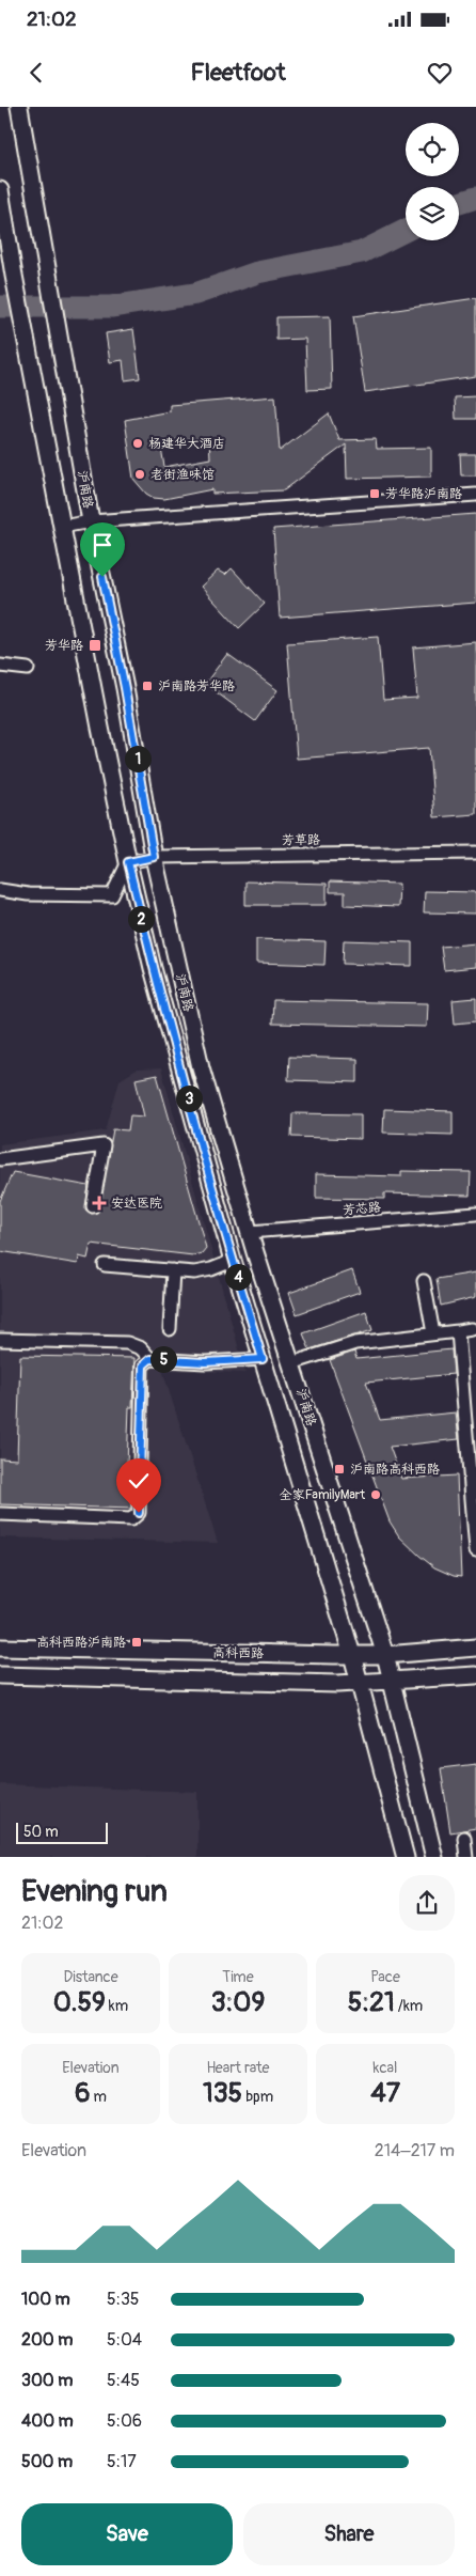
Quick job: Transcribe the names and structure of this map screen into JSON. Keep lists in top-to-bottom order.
{
  "streets": {
    "main road": ["沪南路", "高科西路"],
    "street": ["芳草路", "芳芯路"]
  },
  "crossings": [
    ["沪南路", "芳草路"],
    ["沪南路", "芳芯路"],
    ["沪南路", "高科西路"]
  ],
  "places": {
    "other": ["杨建华大酒店", "老街渔味馆", "全家FamilyMart"],
    "transit": [
      "芳华路沪南路",
      "芳华路",
      "沪南路芳华路",
      "沪南路高科西路",
      "高科西路沪南路"
    ],
    "health": ["安达医院"]
  },
  "scale_bar": "50 m",
  "page": {
    "status": "21:02",
    "header": "Fleetfoot",
    "pins": [
      "1",
      "2",
      "3",
      "4",
      "5"
    ],
    "scale": "50 m",
    "heading": ["Evening run", "21:02"],
    "stats": [
      ["Distance", "0.59 km"],
      ["Time", "3:09"],
      ["Pace", "5:21 /km"],
      ["Elevation", "6 m"],
      ["Heart rate", "135 bpm"],
      ["kcal", "47"]
    ],
    "chart": ["Elevation", "214–217 m"],
    "list": [
      {
        "name": "100 m",
        "note": "5:35"
      },
      {
        "name": "200 m",
        "note": "5:04"
      },
      {
        "name": "300 m",
        "note": "5:45"
      },
      {
        "name": "400 m",
        "note": "5:06"
      },
      {
        "name": "500 m",
        "note": "5:17"
      }
    ],
    "buttons": ["Save", "Share"]
  }
}
